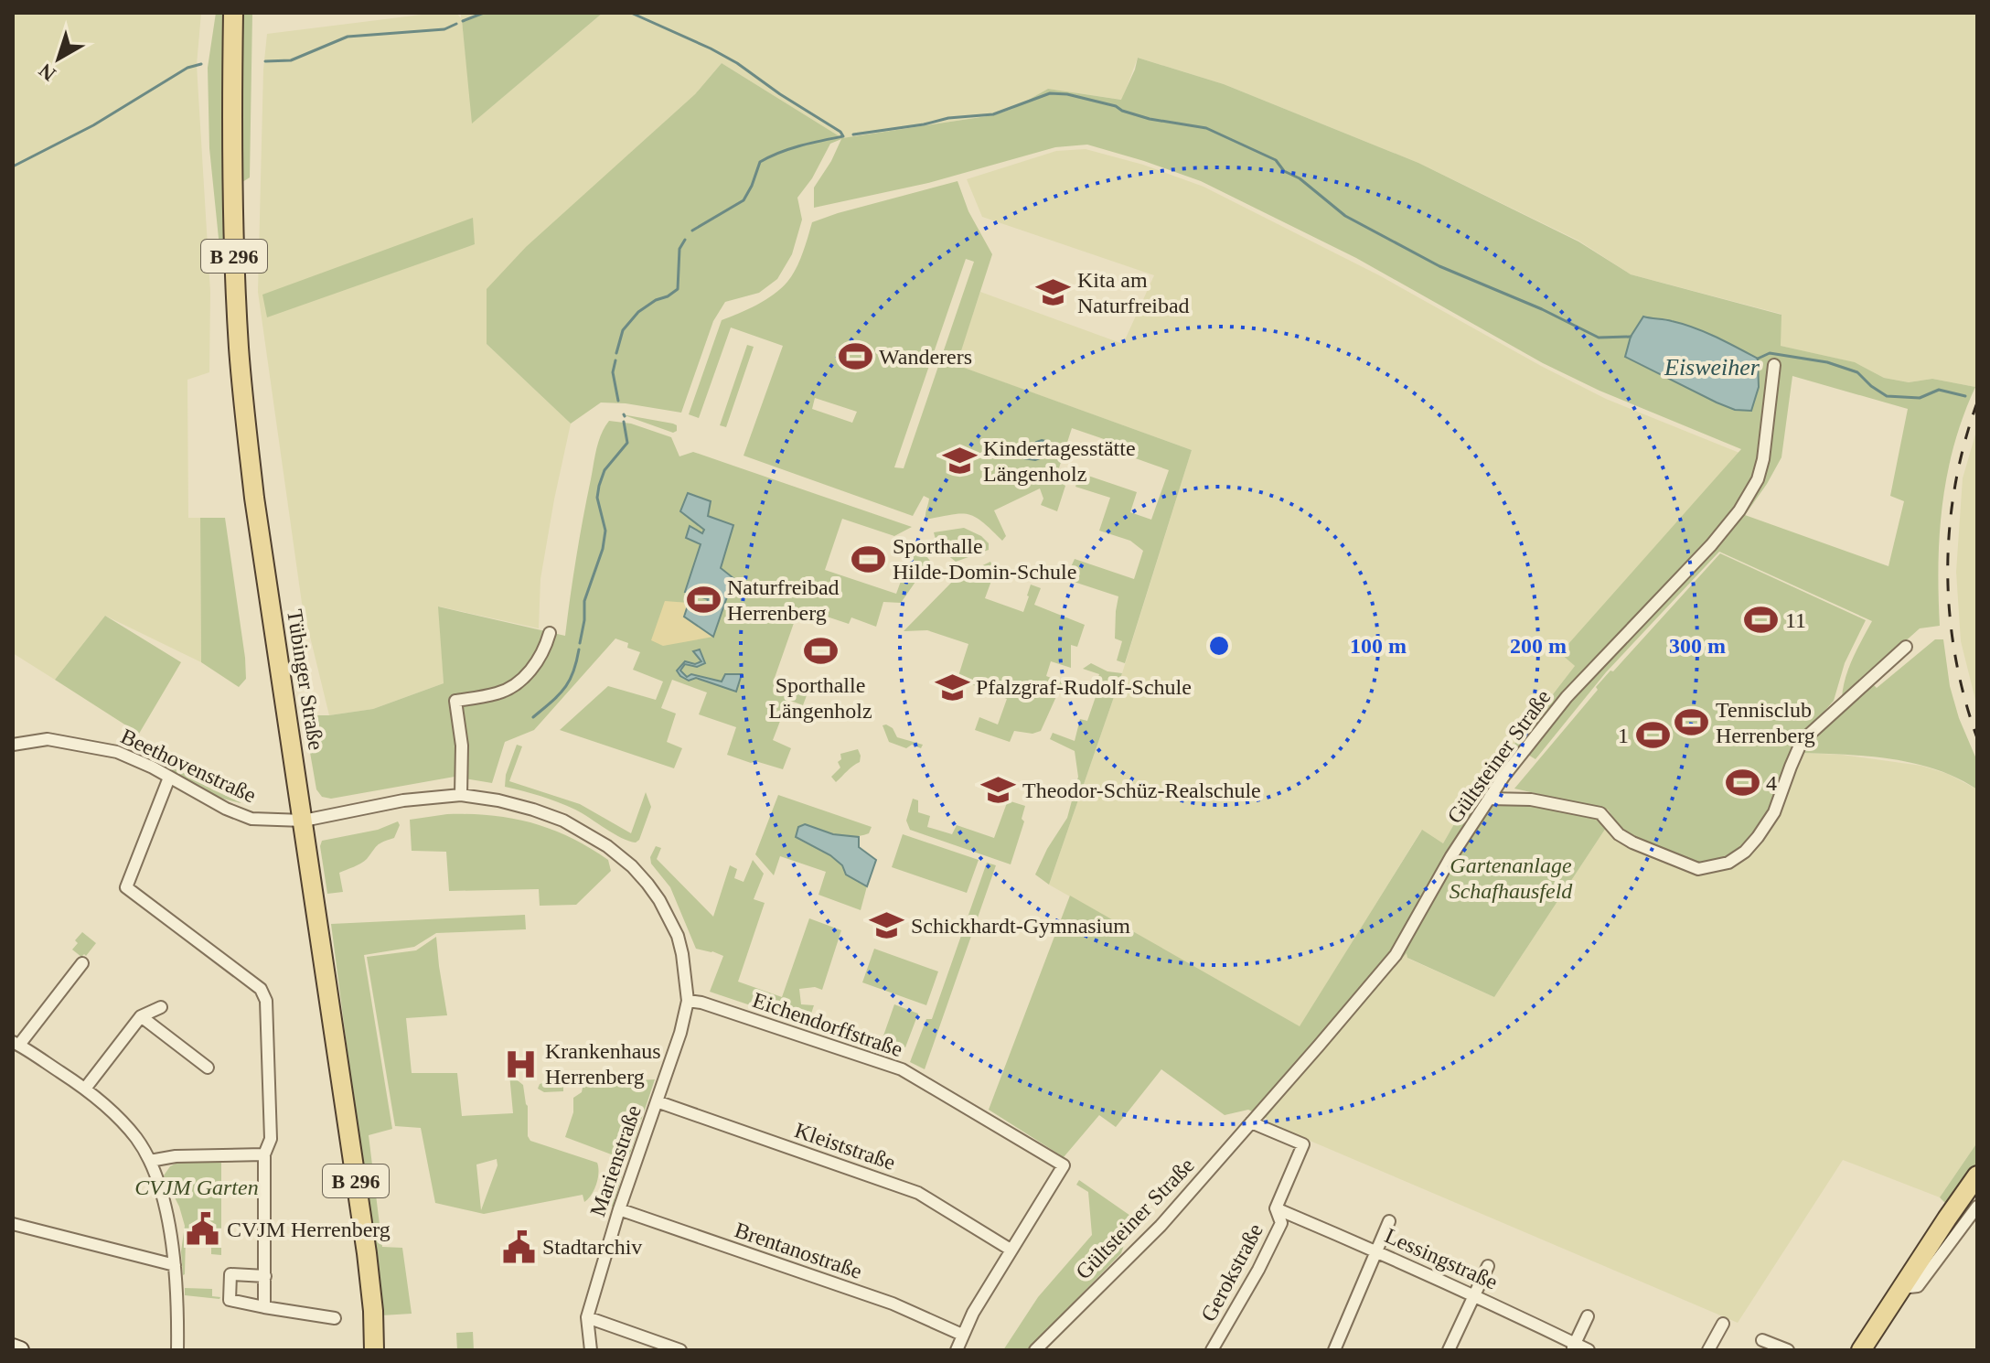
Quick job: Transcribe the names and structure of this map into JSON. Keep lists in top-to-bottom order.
{
  "streets": {
    "main road": ["B 296", "Tübinger Straße"],
    "street": [
      "Gültsteiner Straße",
      "Beethovenstraße",
      "Eichendorffstraße",
      "Kleiststraße",
      "Marienstraße",
      "Brentanostraße",
      "Lessingstraße",
      "Gerokstraße"
    ]
  },
  "crossings": [
    ["Tübinger Straße", "Beethovenstraße"],
    ["Tübinger Straße", "Marienstraße"],
    ["Gültsteiner Straße", "Gerokstraße"],
    ["Beethovenstraße", "Marienstraße"],
    ["Eichendorffstraße", "Kleiststraße"],
    ["Eichendorffstraße", "Marienstraße"],
    ["Kleiststraße", "Marienstraße"],
    ["Marienstraße", "Brentanostraße"],
    ["Lessingstraße", "Gerokstraße"]
  ],
  "water": ["Eisweiher"],
  "parks": ["Gartenanlage Schafhausfeld", "CVJM Garten"],
  "places": {
    "school or university": [
      "Kita am Naturfreibad",
      "Kindertagesstätte Längenholz",
      "Pfalzgraf-Rudolf-Schule",
      "Theodor-Schüz-Realschule",
      "Schickhardt-Gymnasium"
    ],
    "sports": [
      "Wanderers",
      "Sporthalle Hilde-Domin-Schule",
      "Naturfreibad Herrenberg",
      "11",
      "Sporthalle Längenholz",
      "Tennisclub Herrenberg",
      "1",
      "4"
    ],
    "hospital": ["Krankenhaus Herrenberg"],
    "public building": ["CVJM Herrenberg", "Stadtarchiv"]
  },
  "north": "bottom left",
  "rings": ["100 m", "200 m", "300 m"]
}
